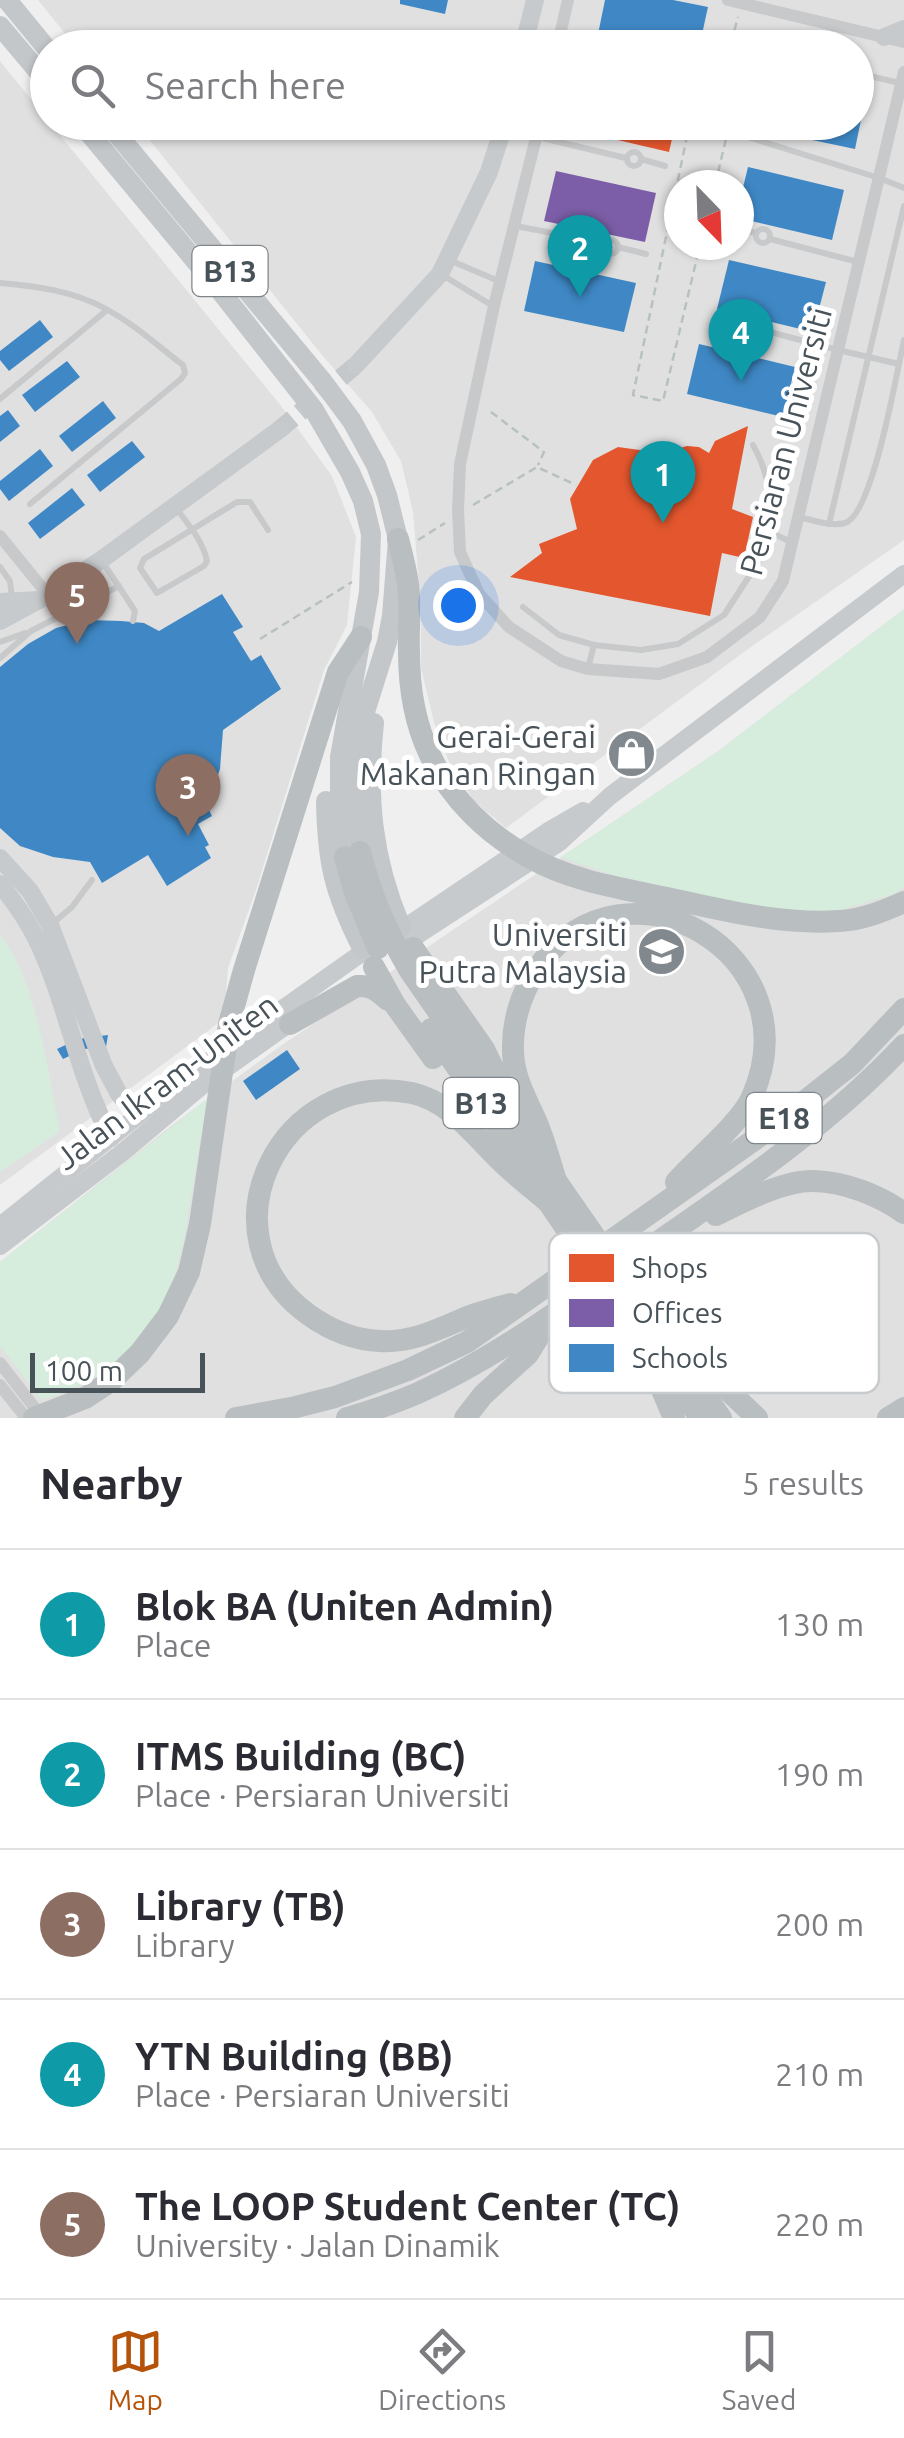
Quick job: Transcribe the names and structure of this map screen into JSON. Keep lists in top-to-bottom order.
{
  "streets": {
    "highway": ["B13", "E18"],
    "main road": ["Jalan Ikram-Uniten"],
    "street": ["Persiaran Universiti"]
  },
  "places": {
    "shop": ["Gerai-Gerai Makanan Ringan"],
    "school or university": ["Universiti Putra Malaysia"]
  },
  "legend": ["Shops", "Offices", "Schools"],
  "scale_bar": "100 m",
  "north": "bottom right",
  "page": {
    "search": "Search here",
    "pins": [
      "2",
      "4",
      "1",
      "5",
      "3"
    ],
    "scale": "100 m",
    "heading": ["Nearby", "5 results"],
    "list": [
      {
        "mark": "1",
        "name": "Blok BA (Uniten Admin)",
        "note": "Place",
        "value": "130 m"
      },
      {
        "mark": "2",
        "name": "ITMS Building (BC)",
        "note": "Place · Persiaran Universiti",
        "value": "190 m"
      },
      {
        "mark": "3",
        "name": "Library (TB)",
        "note": "Library",
        "value": "200 m"
      },
      {
        "mark": "4",
        "name": "YTN Building (BB)",
        "note": "Place · Persiaran Universiti",
        "value": "210 m"
      },
      {
        "mark": "5",
        "name": "The LOOP Student Center (TC)",
        "note": "University · Jalan Dinamik",
        "value": "220 m"
      }
    ],
    "nav": ["Map", "Directions", "Saved"]
  }
}
